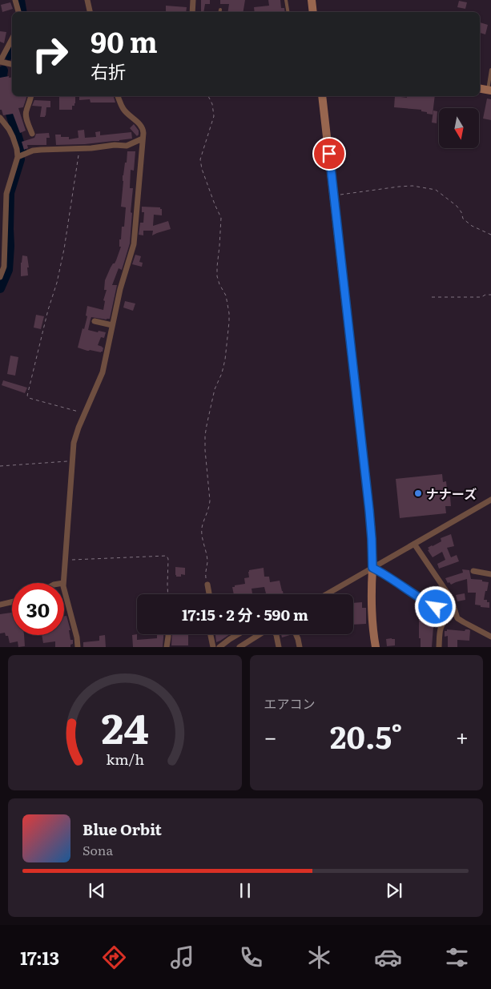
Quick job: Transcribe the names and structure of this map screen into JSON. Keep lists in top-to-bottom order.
{
  "places": ["ナナーズ"],
  "north": "bottom",
  "page": {
    "turn": ["90 m", "右折"],
    "limit": "30",
    "trip": "17:15 · 2 分 · 590 m",
    "tile": "エアコン",
    "heat": ["−", "20.5°", "+"],
    "song": ["Blue Orbit", "Sona"],
    "tabs": "17:13",
    "gauge": ["24", "km/h"]
  }
}
